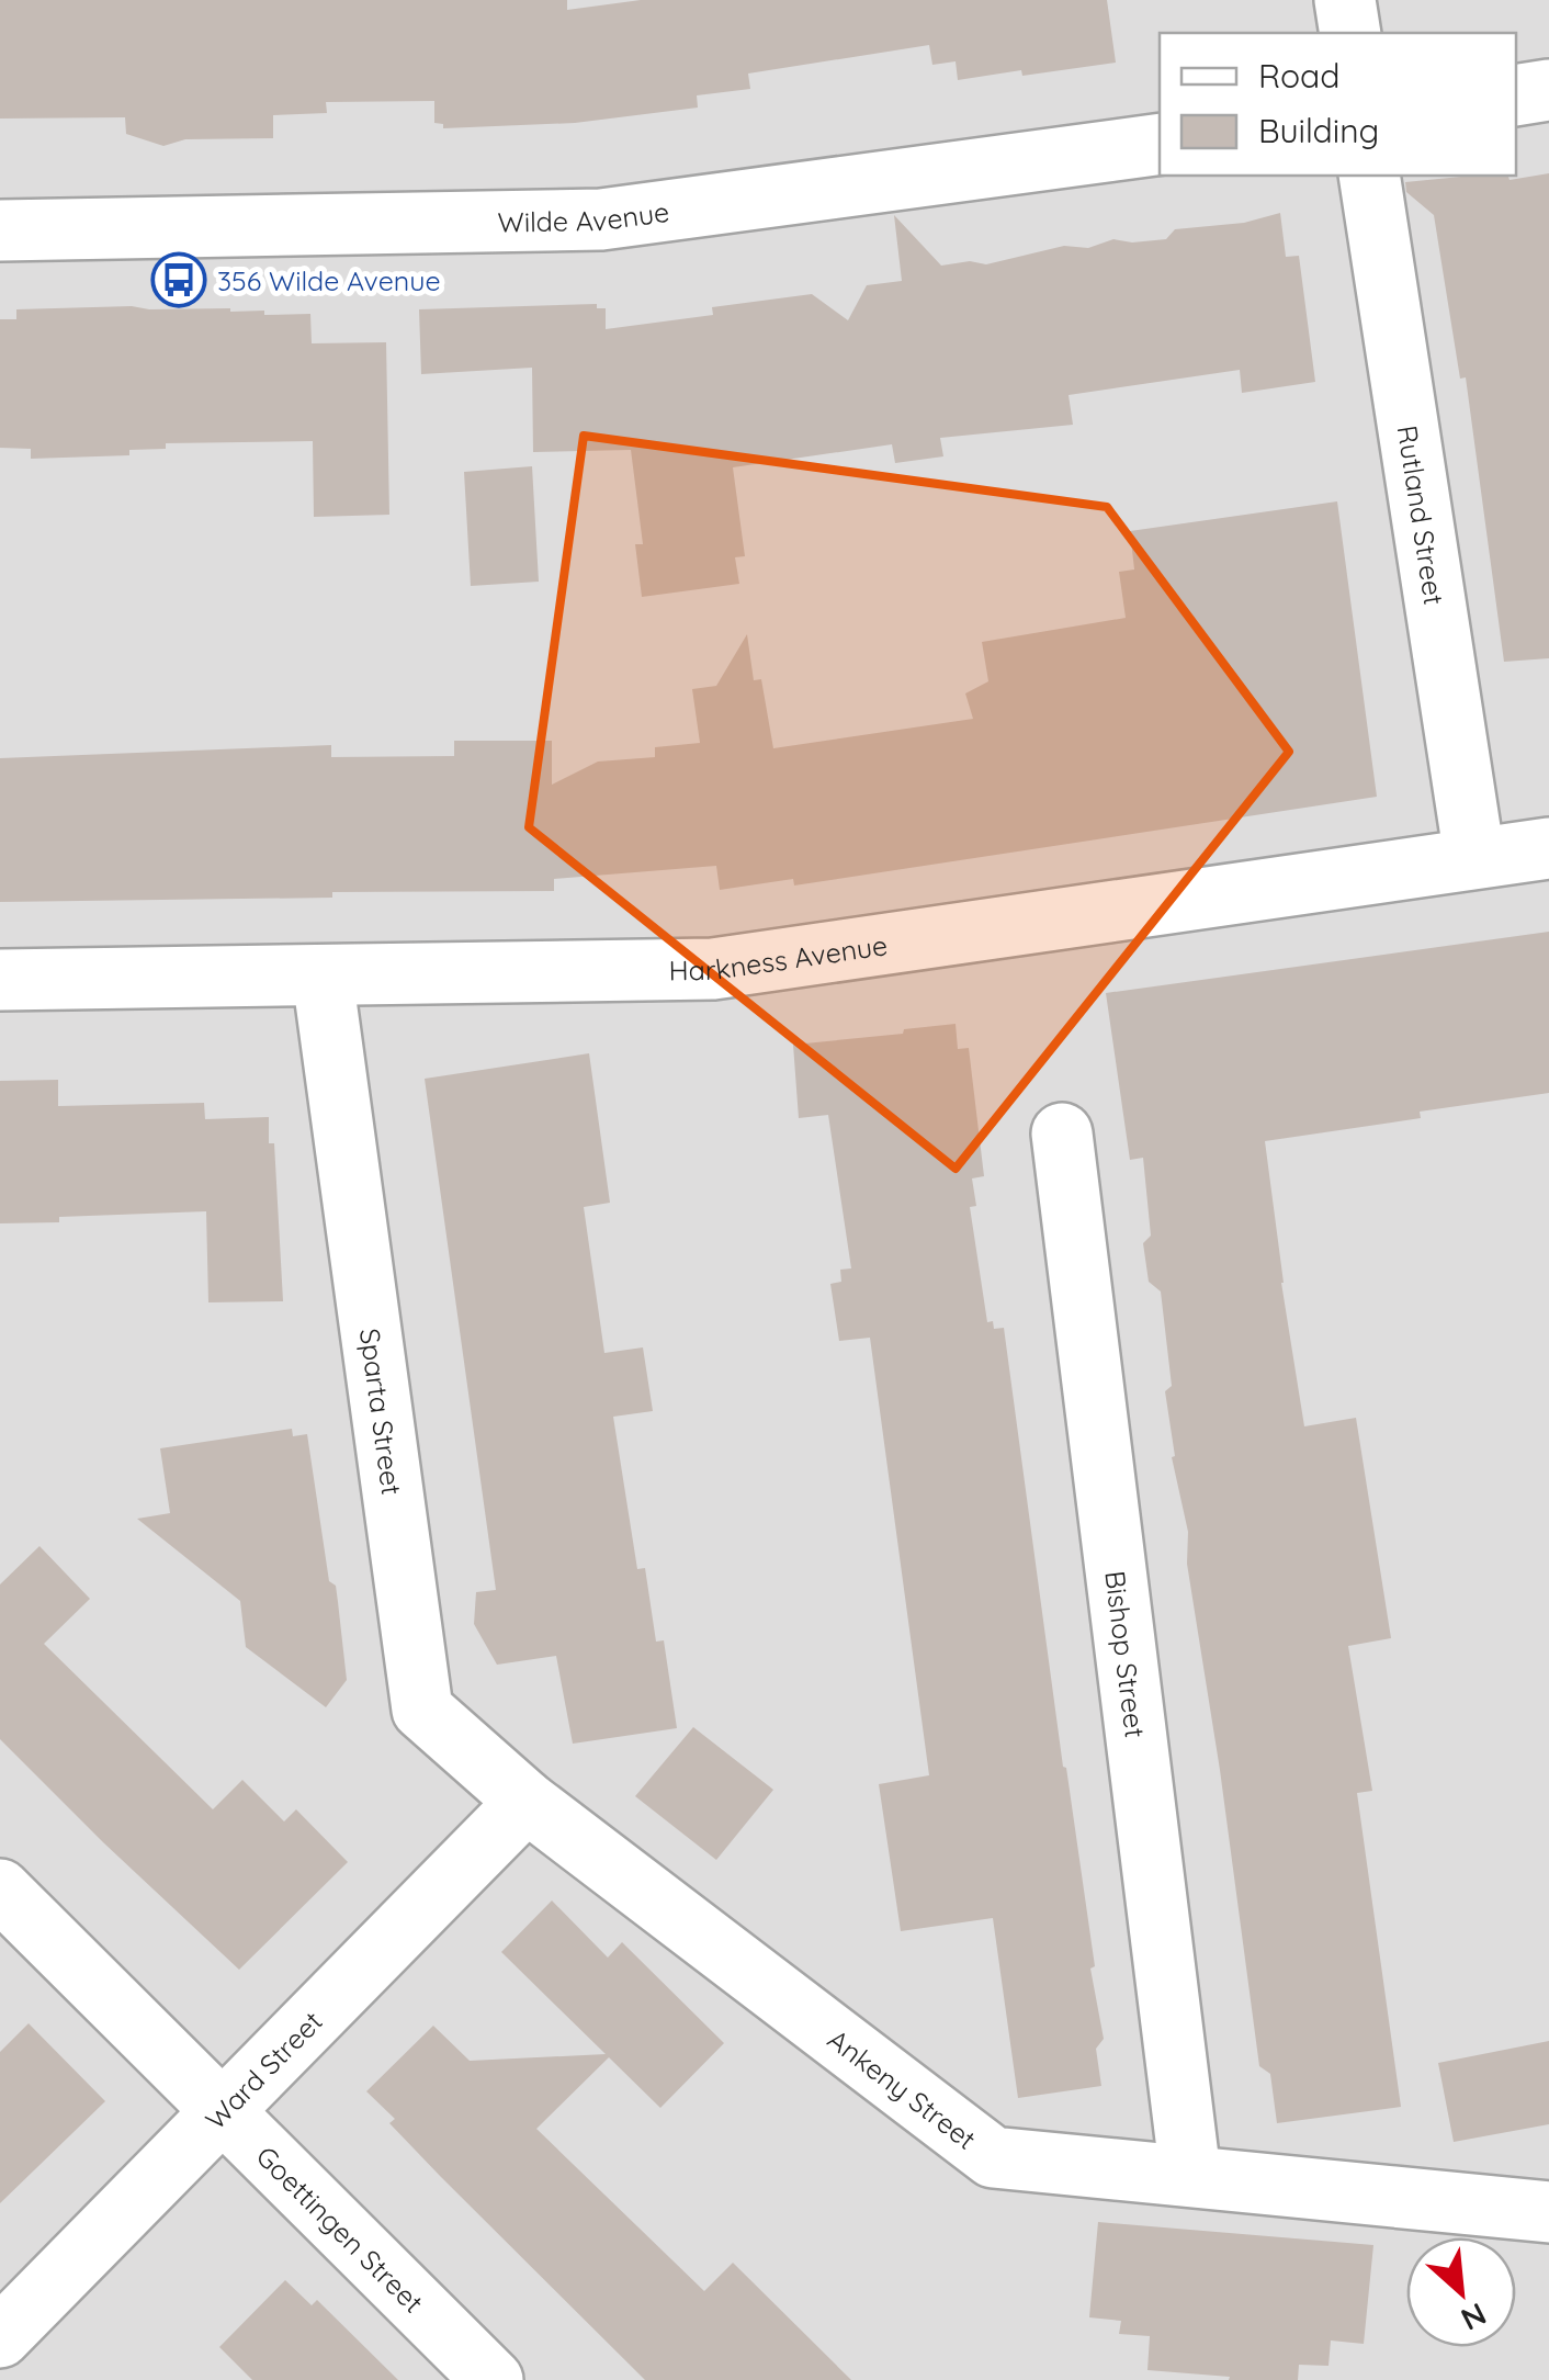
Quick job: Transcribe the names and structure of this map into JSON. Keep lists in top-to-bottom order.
{
  "streets": {
    "street": [
      "Wilde Avenue",
      "Rutland Street",
      "Harkness Avenue",
      "Sparta Street",
      "Bishop Street",
      "Ward Street",
      "Ankeny Street",
      "Goettingen Street"
    ]
  },
  "crossings": [
    ["Rutland Street", "Harkness Avenue"],
    ["Harkness Avenue", "Sparta Street"],
    ["Sparta Street", "Ward Street"],
    ["Sparta Street", "Ankeny Street"],
    ["Bishop Street", "Ankeny Street"],
    ["Ward Street", "Ankeny Street"],
    ["Ward Street", "Goettingen Street"]
  ],
  "places": {
    "bus stop": ["356 Wilde Avenue"]
  },
  "legend": ["Road", "Building"],
  "north": "bottom right"
}
